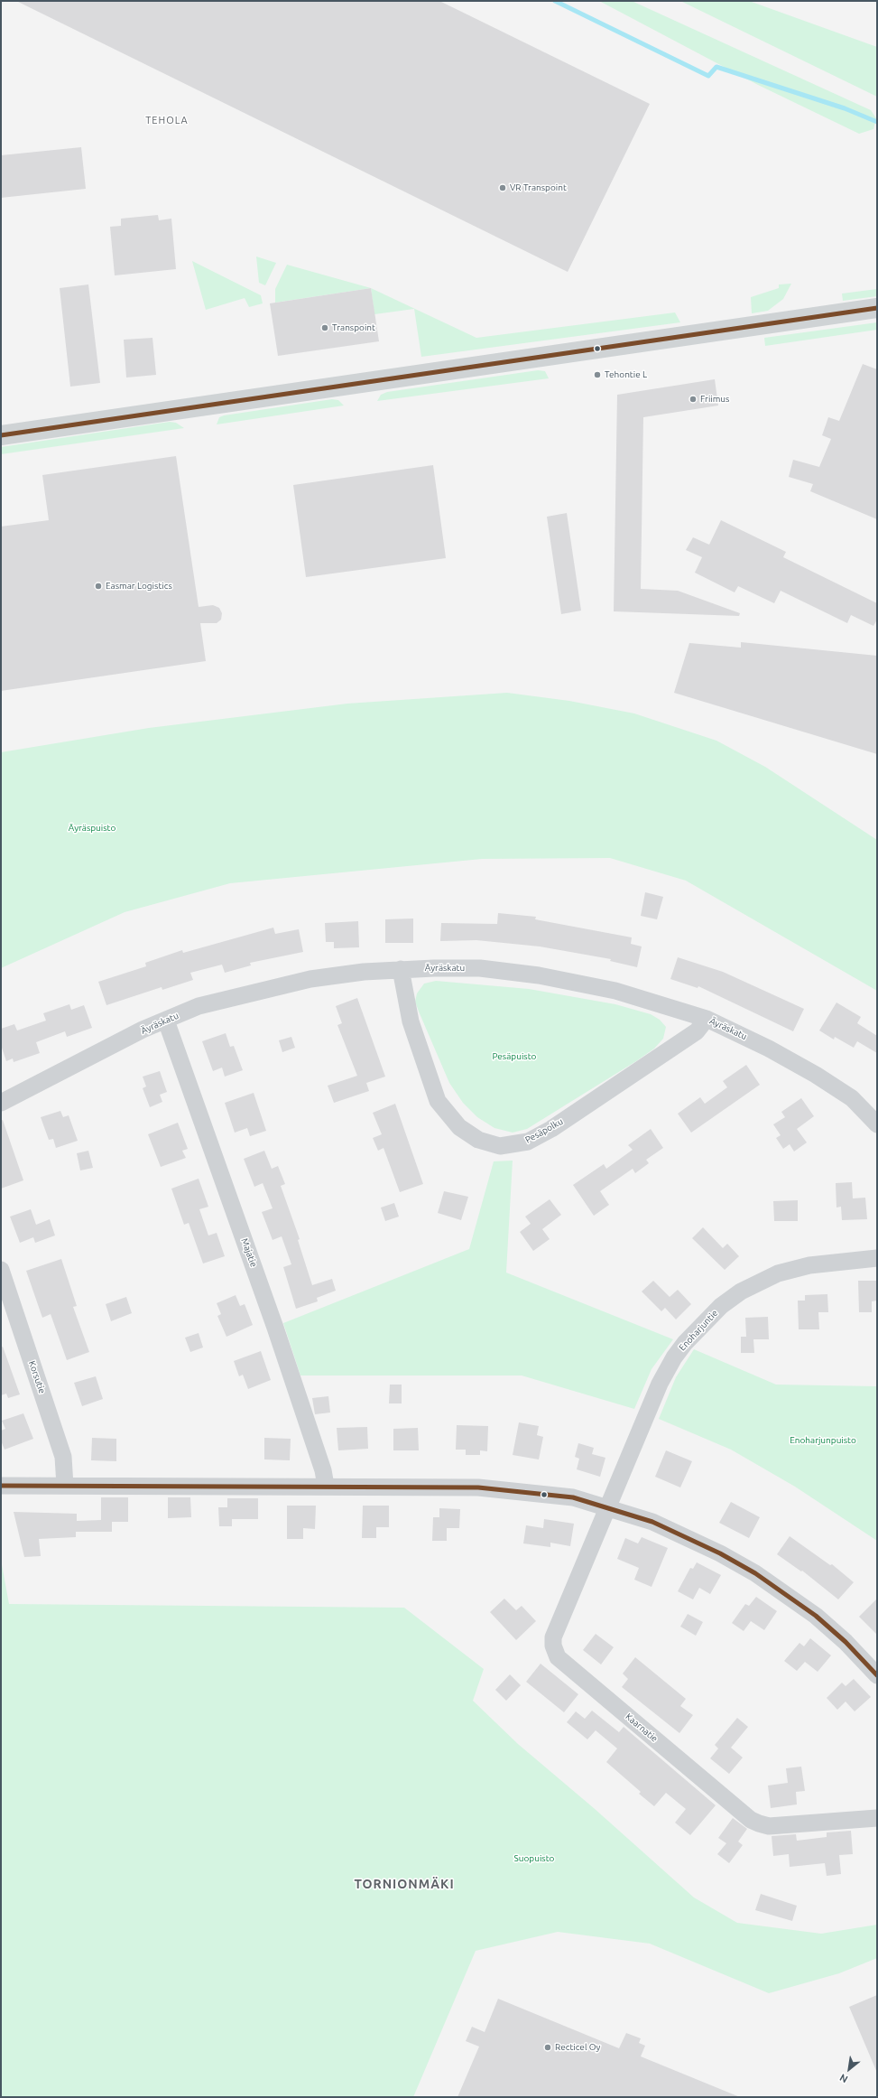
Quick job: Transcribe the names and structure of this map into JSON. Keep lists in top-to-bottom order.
{
  "streets": {
    "street": [
      "Äyräskatu",
      "Pesäpolku",
      "Majatie",
      "Enoharjuntie",
      "Korsutie",
      "Kaarnatie"
    ]
  },
  "crossings": [
    ["Äyräskatu", "Pesäpolku"],
    ["Äyräskatu", "Majatie"],
    ["Enoharjuntie", "Kaarnatie"]
  ],
  "districts": ["TEHOLA", "TORNIONMÄKI"],
  "parks": [
    "Äyräspuisto",
    "Pesäpuisto",
    "Enoharjunpuisto",
    "Suopuisto"
  ],
  "places": [
    "VR Transpoint",
    "Transpoint",
    "Tehontie L",
    "Friimus",
    "Easmar Logistics",
    "Recticel Oy"
  ],
  "north": "bottom left"
}
